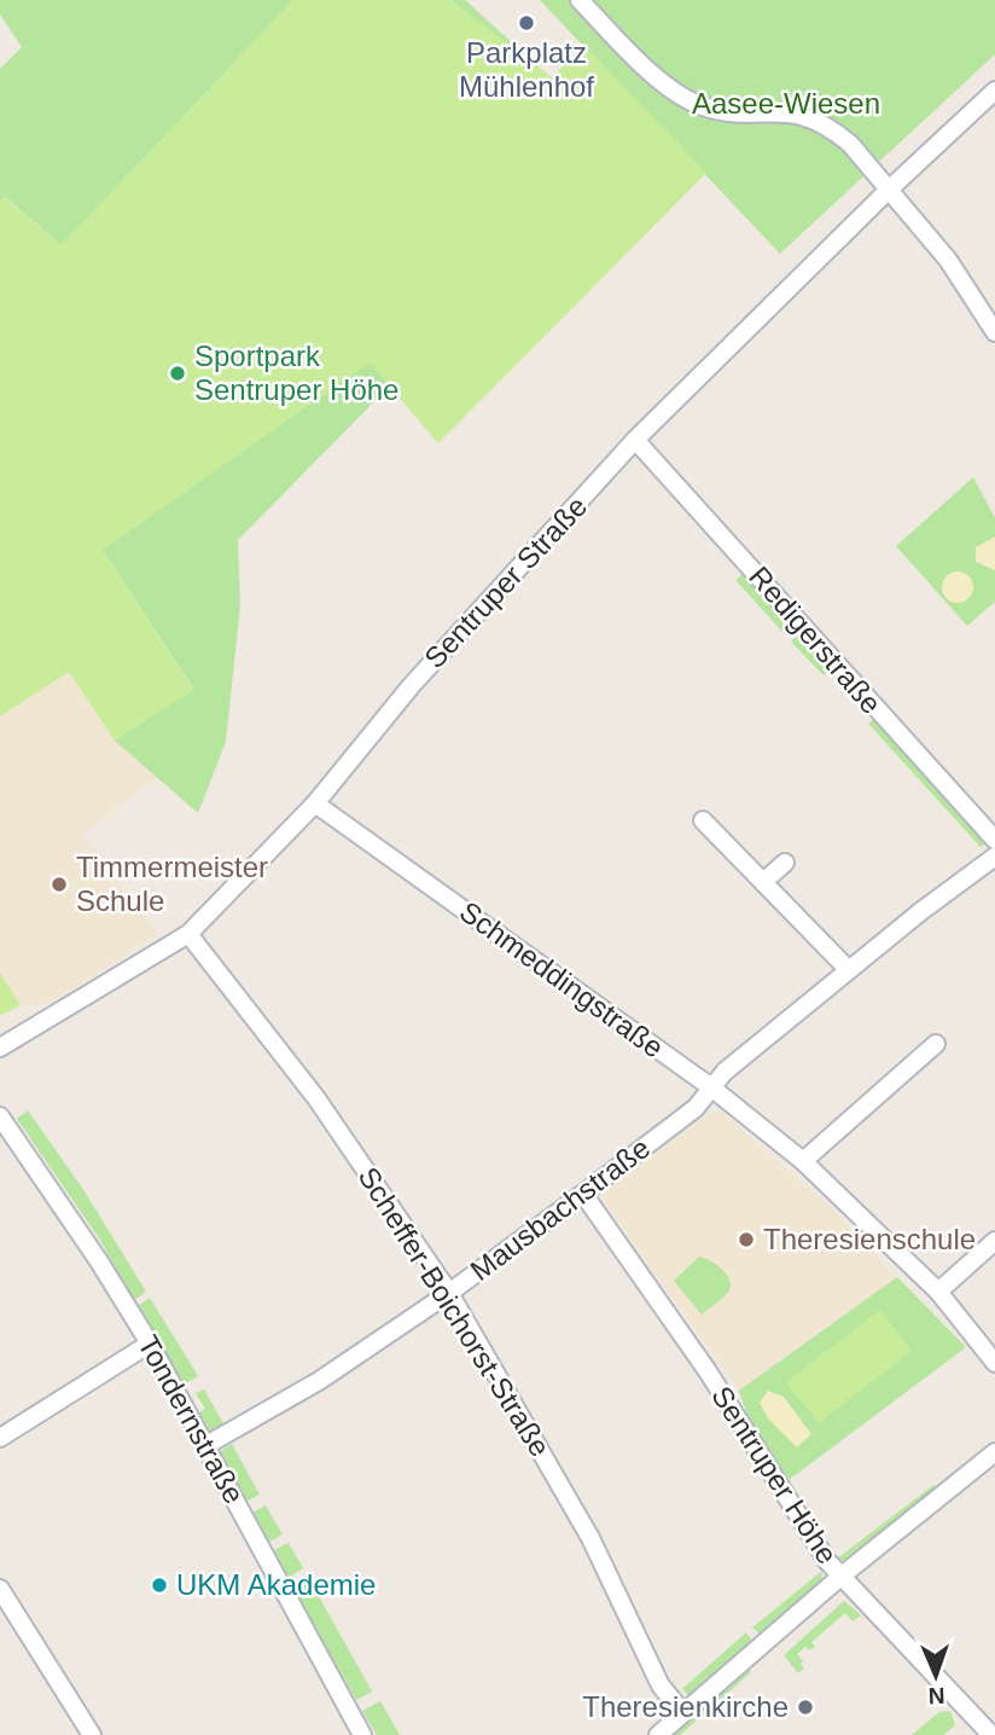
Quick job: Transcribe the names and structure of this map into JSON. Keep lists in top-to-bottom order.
{
  "streets": {
    "street": [
      "Sentruper Straße",
      "Redigerstraße",
      "Schmeddingstraße",
      "Mausbachstraße",
      "Scheffer-Boichorst-Straße",
      "Tondernstraße",
      "Sentruper Höhe"
    ]
  },
  "crossings": [
    ["Sentruper Straße", "Redigerstraße"],
    ["Sentruper Straße", "Schmeddingstraße"],
    ["Sentruper Straße", "Scheffer-Boichorst-Straße"],
    ["Schmeddingstraße", "Mausbachstraße"],
    ["Mausbachstraße", "Scheffer-Boichorst-Straße"],
    ["Mausbachstraße", "Tondernstraße"],
    ["Mausbachstraße", "Sentruper Höhe"]
  ],
  "parks": ["Aasee-Wiesen"],
  "places": [
    "Parkplatz Mühlenhof",
    "Sportpark Sentruper Höhe",
    "Timmermeister Schule",
    "Theresienschule",
    "UKM Akademie",
    "Theresienkirche"
  ],
  "north": "bottom"
}
